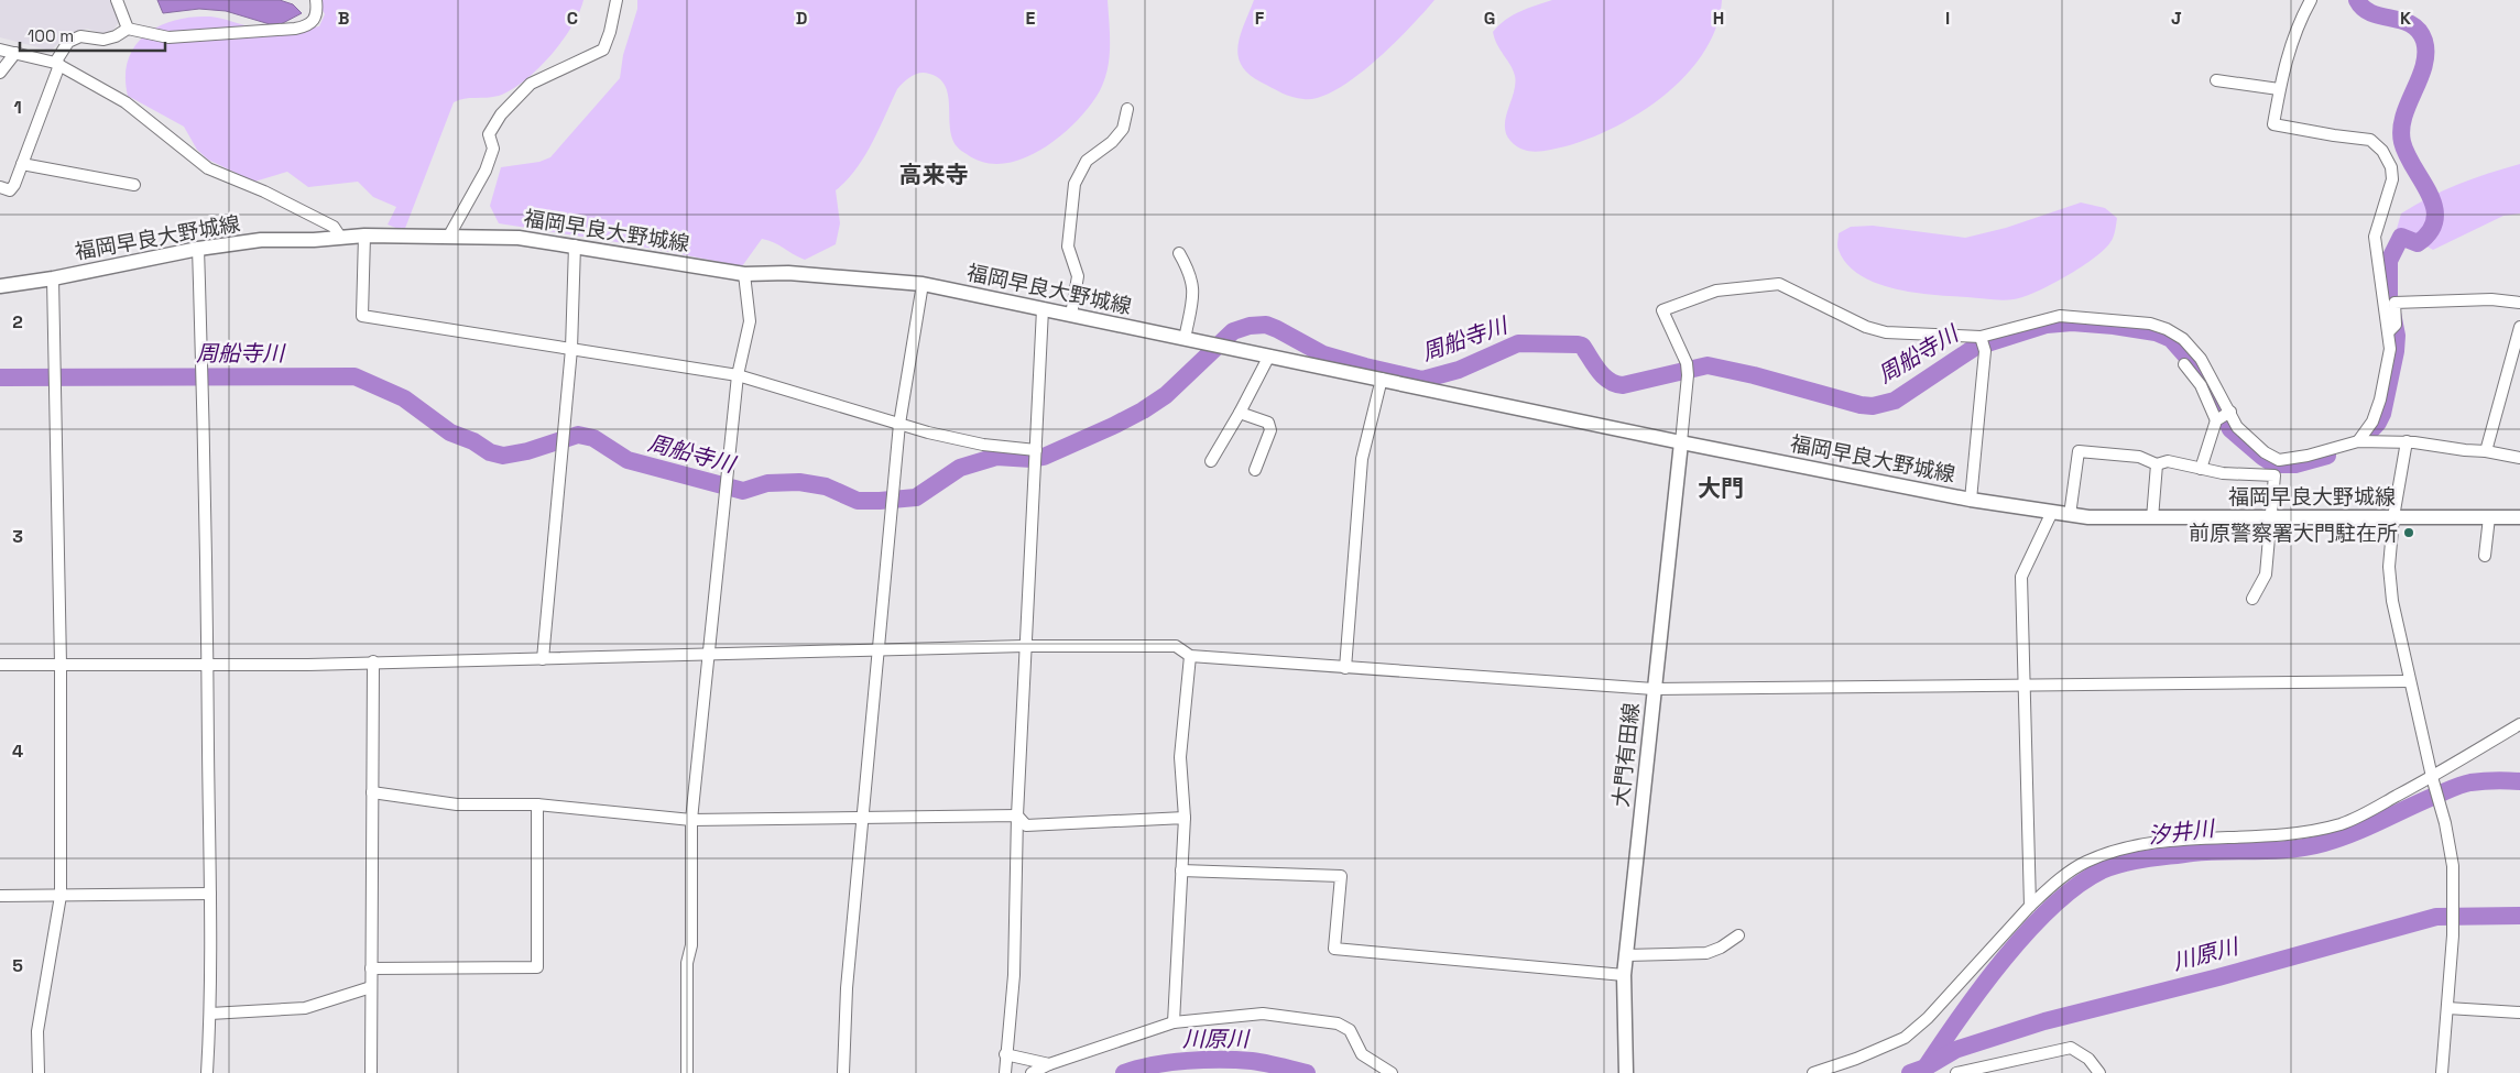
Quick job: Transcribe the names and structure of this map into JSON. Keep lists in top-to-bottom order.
{
  "streets": {
    "main road": ["福岡早良大野城線", "大門有田線"]
  },
  "crossings": [
    ["福岡早良大野城線", "大門有田線"]
  ],
  "districts": ["高来寺", "大門"],
  "water": ["周船寺川", "汐井川", "川原川"],
  "places": ["前原警察署大門駐在所"],
  "scale_bar": "100 m",
  "grid": {
    "columns": [
      "B",
      "C",
      "D",
      "E",
      "F",
      "G",
      "H",
      "I",
      "J",
      "K"
    ],
    "rows": [
      "1",
      "2",
      "3",
      "4",
      "5"
    ]
  }
}
